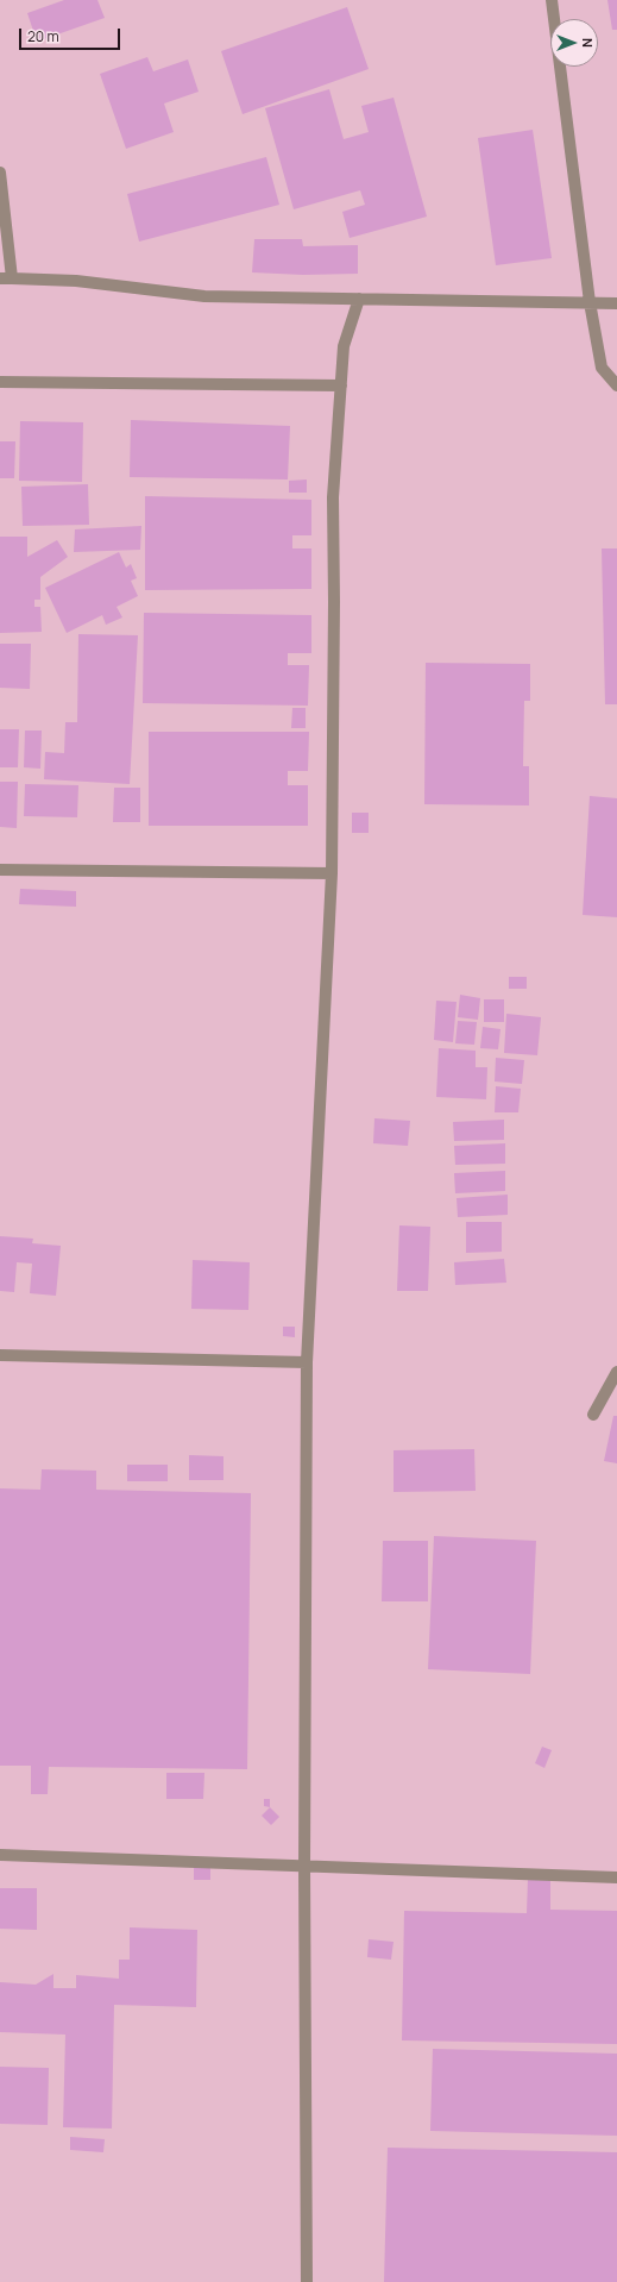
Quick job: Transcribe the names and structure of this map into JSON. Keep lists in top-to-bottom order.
{
  "scale_bar": "20 m",
  "north": "right"
}
